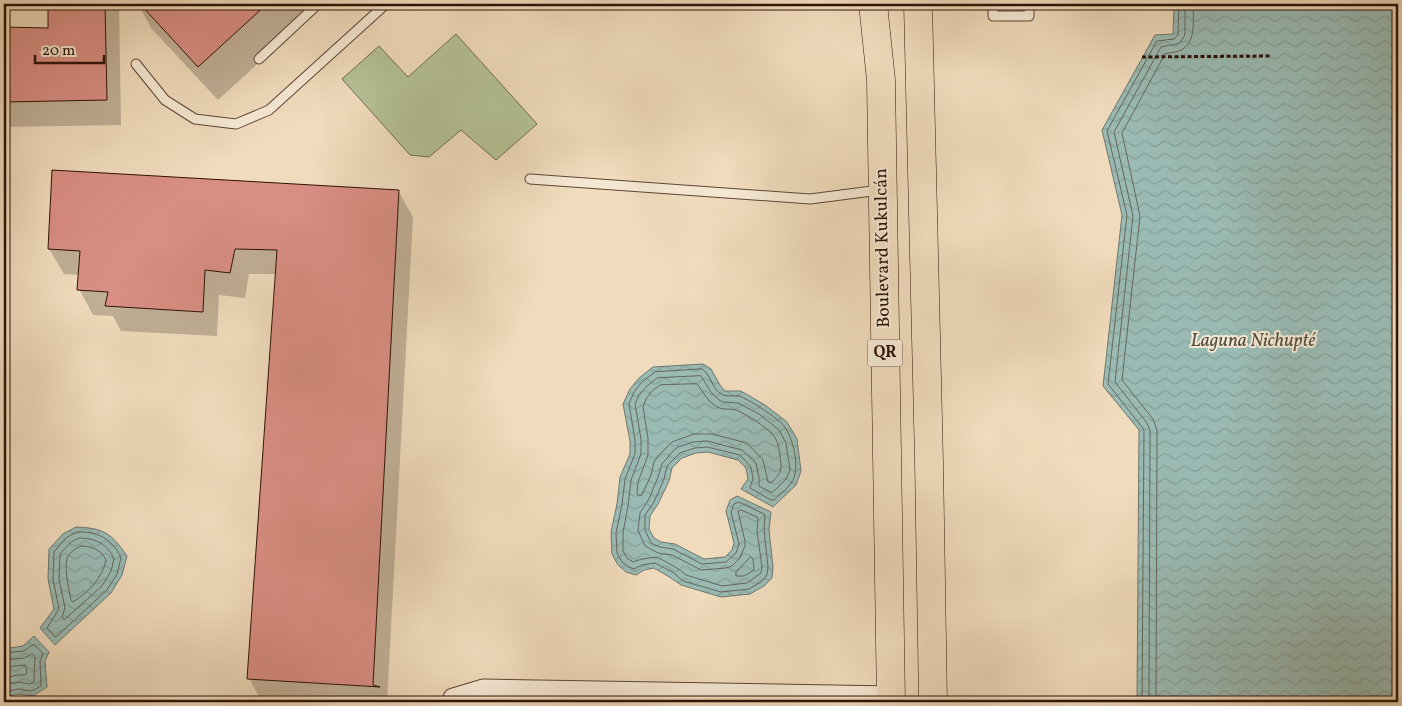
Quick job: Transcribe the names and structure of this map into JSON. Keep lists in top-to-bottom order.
{
  "streets": {
    "main road": ["Boulevard Kukulcán", "QR"]
  },
  "water": ["Laguna Nichupté"],
  "scale_bar": "20 m"
}
